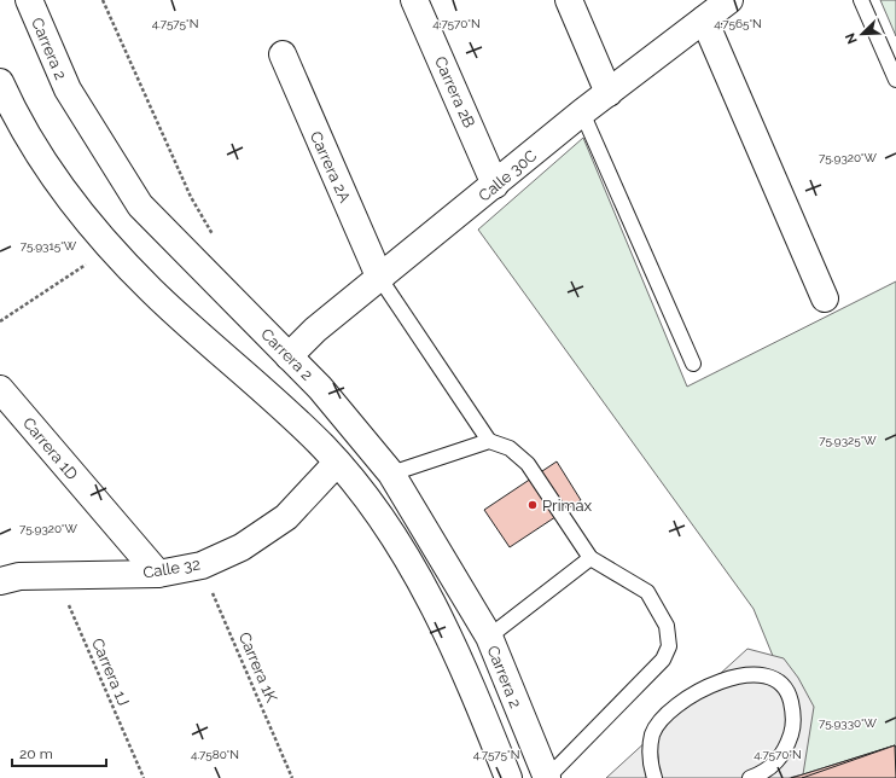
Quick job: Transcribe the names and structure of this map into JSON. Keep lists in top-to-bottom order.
{
  "streets": {
    "street": [
      "Carrera 2",
      "Carrera 2B",
      "Carrera 2A",
      "Calle 30C",
      "Carrera 1D",
      "Calle 32"
    ],
    "path": ["Carrera 1K", "Carrera 1J"]
  },
  "crossings": [
    ["Carrera 2", "Calle 30C"],
    ["Carrera 2B", "Calle 30C"],
    ["Carrera 2A", "Calle 30C"],
    ["Carrera 1D", "Calle 32"],
    ["Calle 32", "Carrera 1K"],
    ["Calle 32", "Carrera 1J"]
  ],
  "places": ["Primax"],
  "scale_bar": "20 m",
  "north": "bottom left",
  "coordinates": [
    "4.7575°N",
    "4.7570°N",
    "4.7565°N",
    "75.9320°W",
    "75.9315°W",
    "75.9325°W",
    "75.9330°W",
    "4.7580°N"
  ]
}
